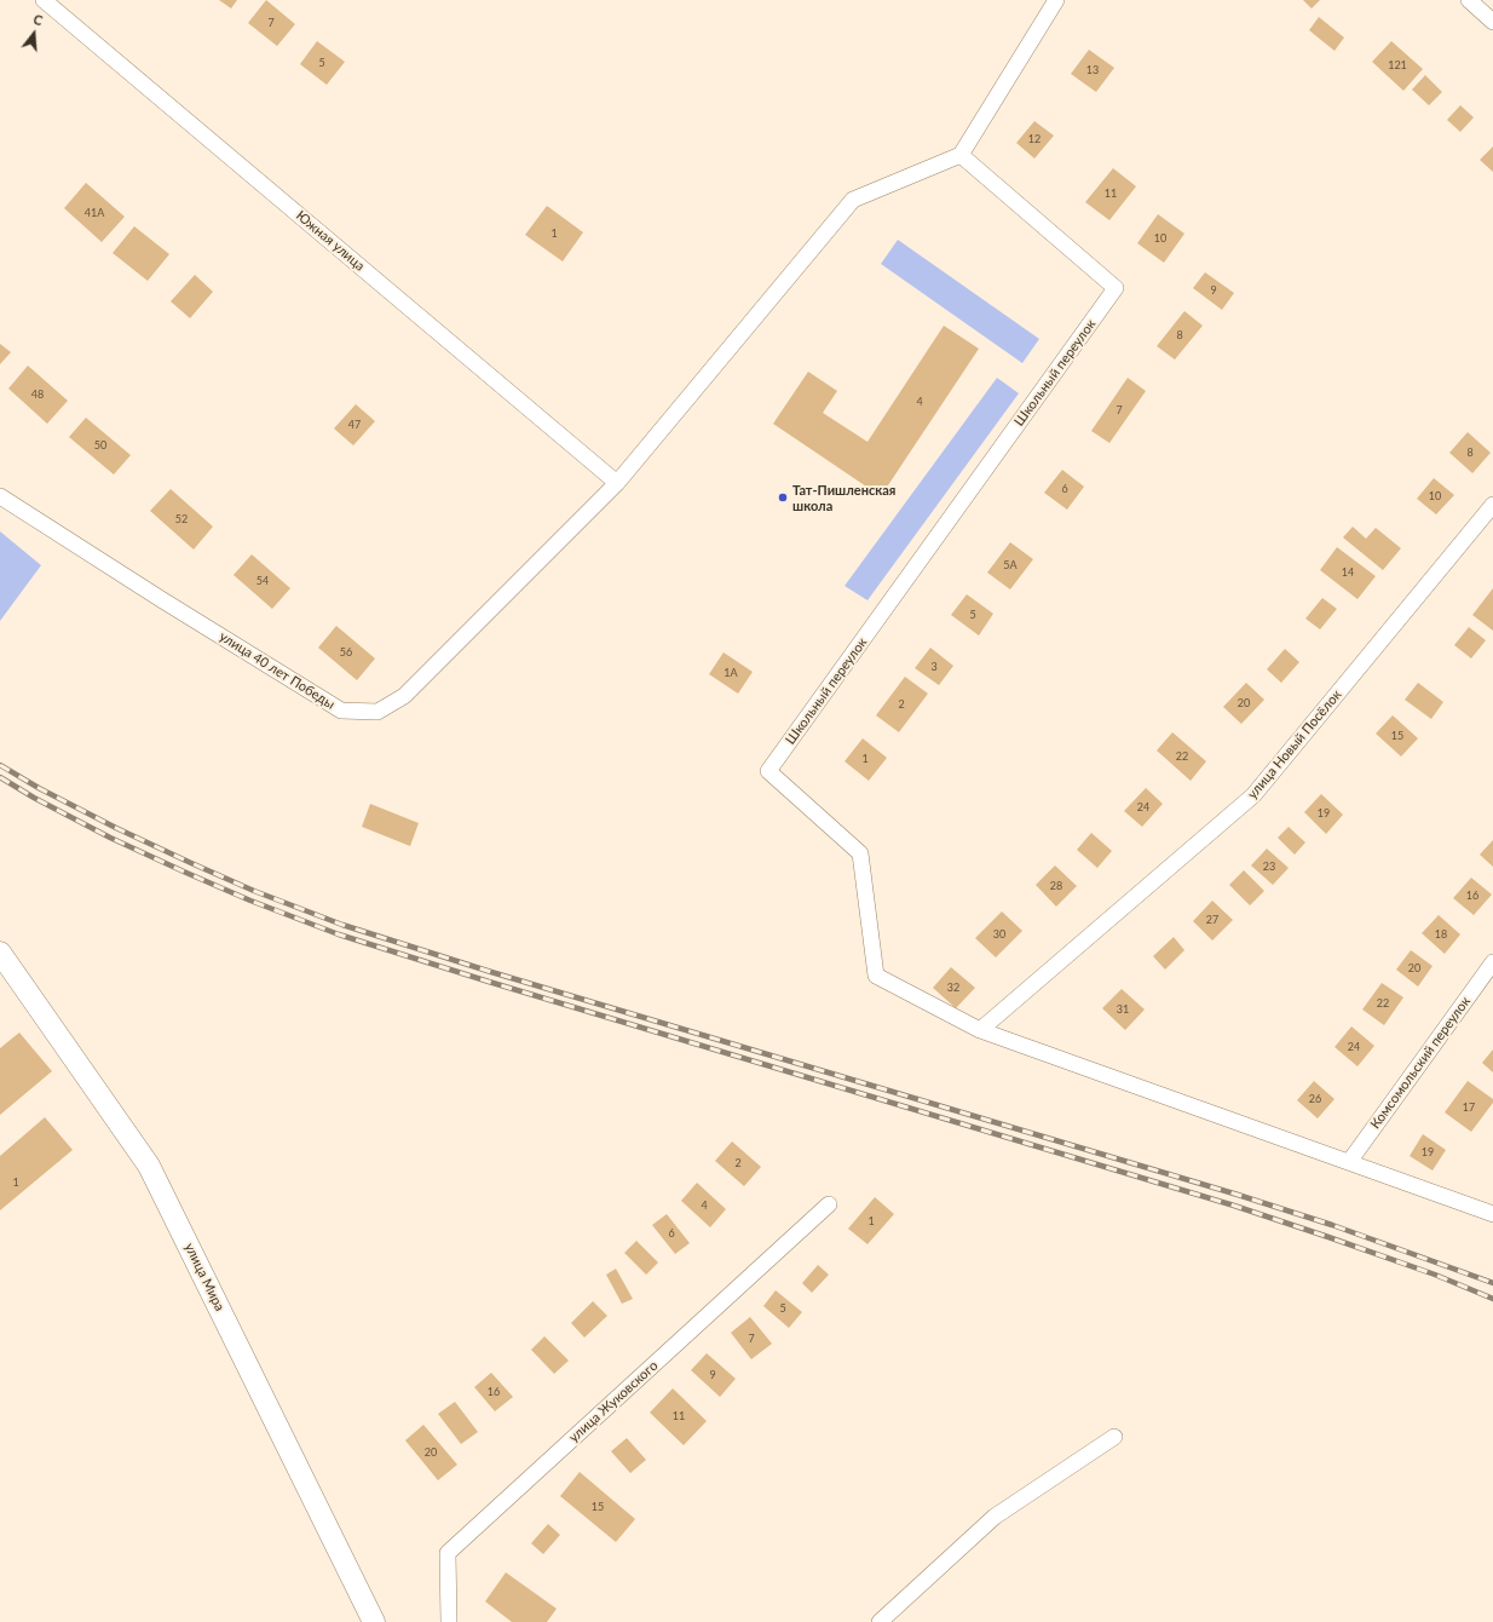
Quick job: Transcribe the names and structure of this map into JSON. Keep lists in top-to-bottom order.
{
  "streets": {
    "street": [
      "Южная улица",
      "Школьный переулок",
      "улица 40 лет Победы",
      "улица Новый Посёлок",
      "Комсомольский переулок",
      "улица Мира",
      "улица Жуковского"
    ]
  },
  "crossings": [
    ["Южная улица", "улица 40 лет Победы"],
    ["Школьный переулок", "улица 40 лет Победы"],
    ["Школьный переулок", "улица Новый Посёлок"]
  ],
  "places": ["Тат-Пишленская школа"],
  "house_numbers": [
    "7",
    "5",
    "121",
    "13",
    "12",
    "11",
    "41А",
    "1",
    "10",
    "9",
    "8",
    "48",
    "4",
    "7",
    "47",
    "50",
    "8",
    "6",
    "10",
    "52",
    "5А",
    "14",
    "54",
    "5",
    "56",
    "3",
    "1А",
    "20",
    "2",
    "15",
    "22",
    "1",
    "24",
    "19",
    "23",
    "28",
    "16",
    "27",
    "30",
    "18",
    "20",
    "32",
    "22",
    "31",
    "24",
    "26",
    "17",
    "19",
    "2",
    "1",
    "4",
    "1",
    "6",
    "5",
    "7",
    "9",
    "16",
    "11",
    "20",
    "15"
  ],
  "north": "top"
}
